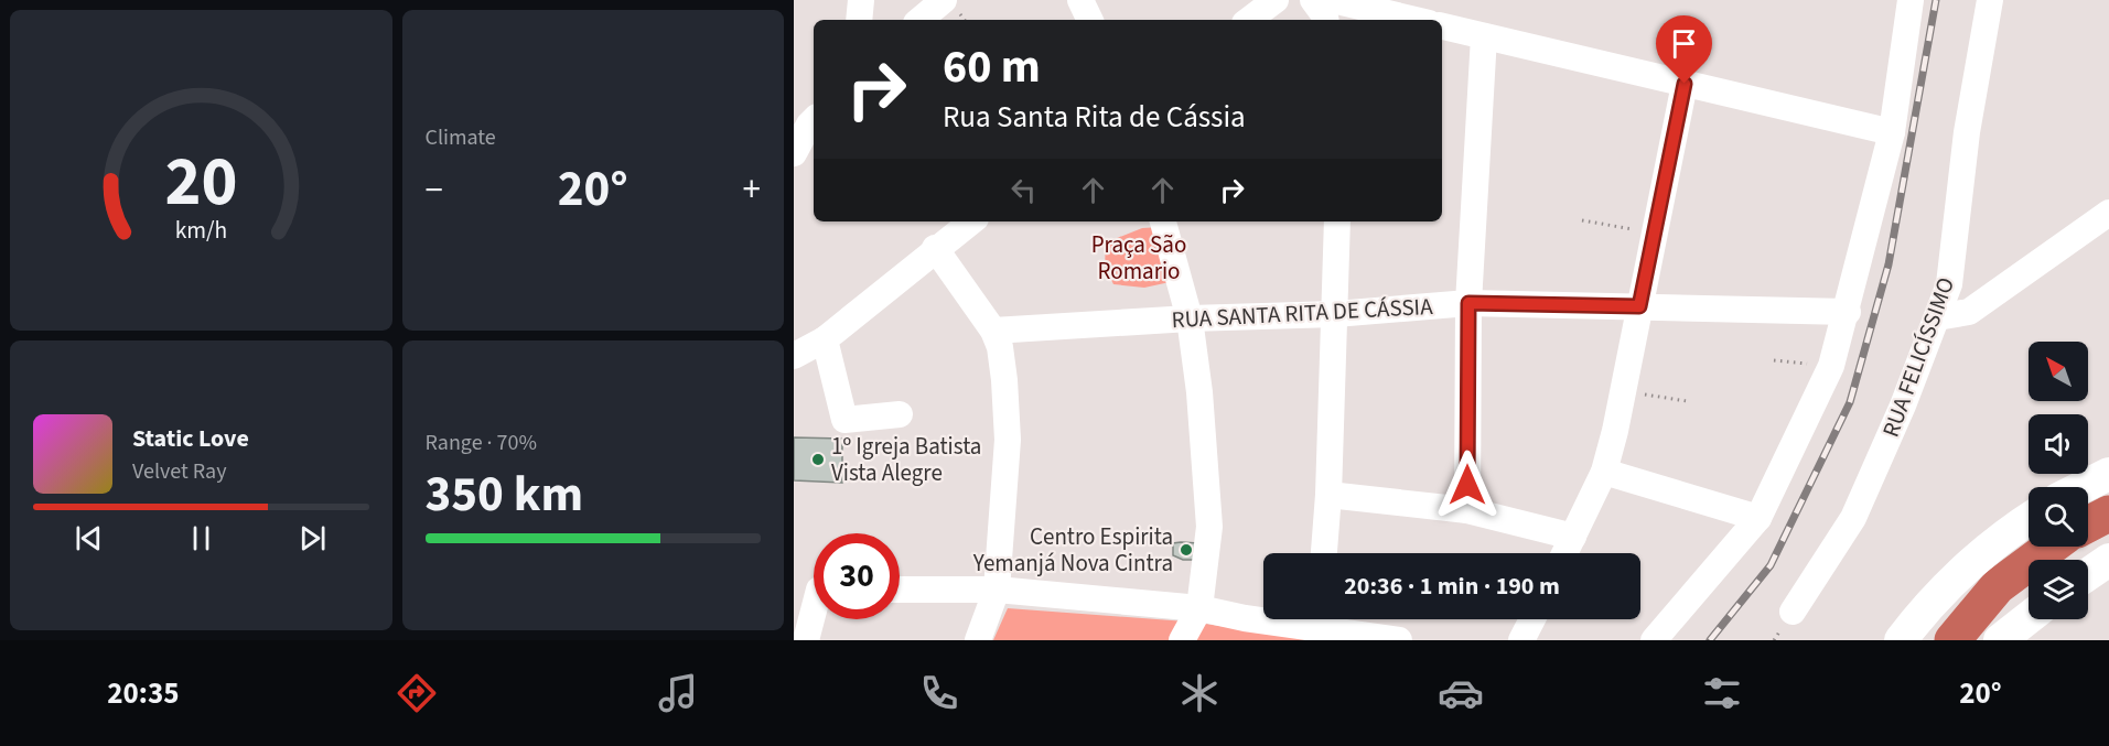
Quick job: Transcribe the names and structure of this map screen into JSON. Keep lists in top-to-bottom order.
{
  "streets": {
    "street": ["RUA SANTA RITA DE CÁSSIA", "RUA FELICÍSSIMO"]
  },
  "parks": ["Praça São Romario"],
  "places": ["1º Igreja Batista Vista Alegre", "Centro Espirita Yemanjá Nova Cintra"],
  "north": "top left",
  "page": {
    "tile": [
      "Climate",
      ["Range · 70%", "350 km"]
    ],
    "turn": ["60 m", "Rua Santa Rita de Cássia"],
    "heat": ["−", "20°", "+"],
    "song": ["Static Love", "Velvet Ray"],
    "limit": "30",
    "trip": "20:36 · 1 min · 190 m",
    "tabs": ["20:35", "20°"],
    "gauge": ["20", "km/h"]
  }
}
